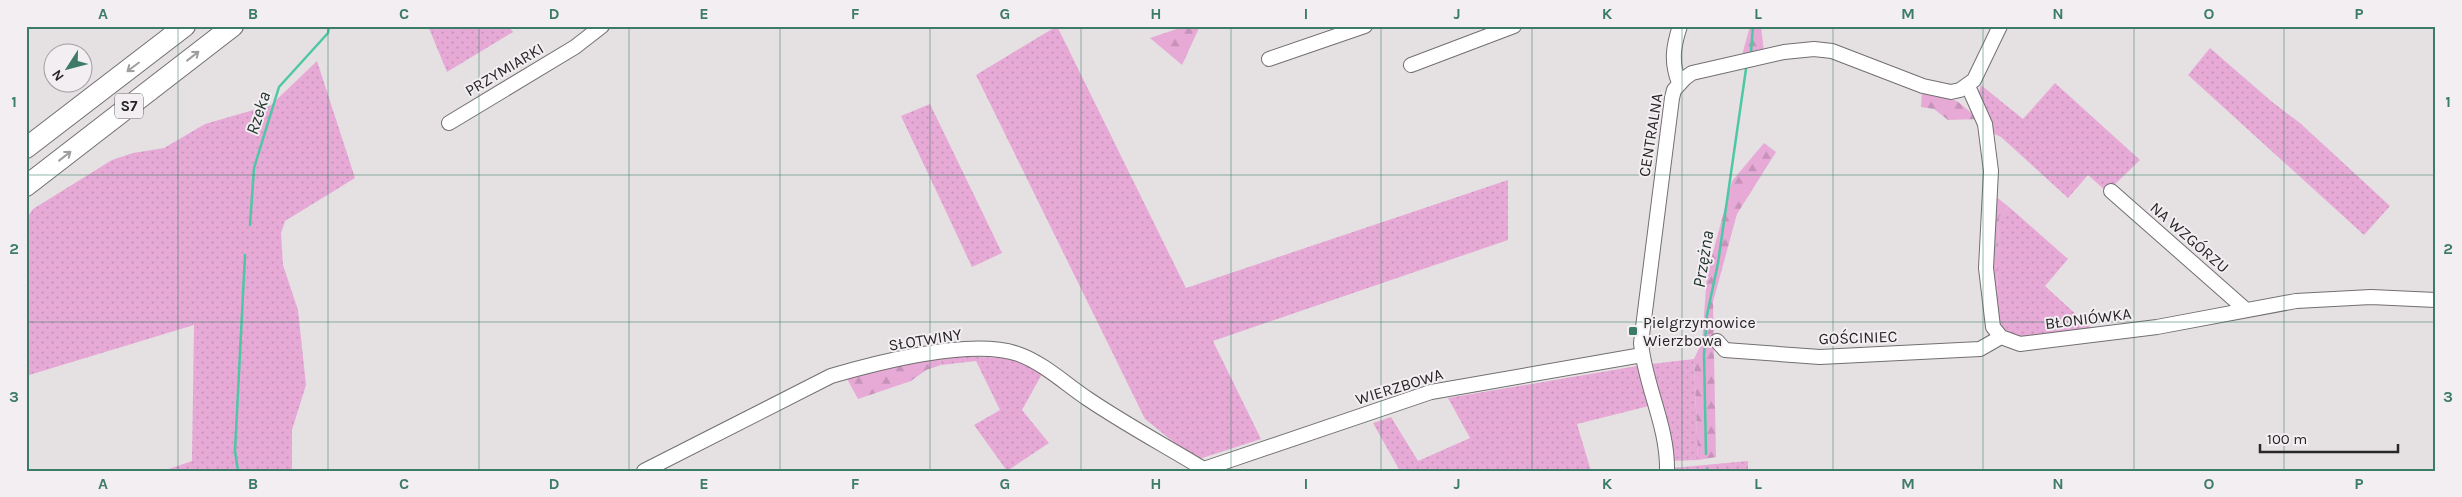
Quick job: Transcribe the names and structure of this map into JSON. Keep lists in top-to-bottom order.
{
  "streets": {
    "highway": ["S7"],
    "street": [
      "PRZYMIARKI",
      "CENTRALNA",
      "NA WZGÓRZU",
      "BŁONIÓWKA",
      "GOŚCINIEC",
      "SŁOTWINY",
      "WIERZBOWA"
    ]
  },
  "crossings": [
    ["CENTRALNA", "WIERZBOWA"],
    ["NA WZGÓRZU", "BŁONIÓWKA"],
    ["BŁONIÓWKA", "GOŚCINIEC"],
    ["SŁOTWINY", "WIERZBOWA"]
  ],
  "water": ["Rzeka", "Przężna"],
  "places": {
    "transit": ["Pielgrzymowice Wierzbowa"]
  },
  "scale_bar": "100 m",
  "north": "bottom left",
  "grid": {
    "columns": [
      "A",
      "B",
      "C",
      "D",
      "E",
      "F",
      "G",
      "H",
      "I",
      "J",
      "K",
      "L",
      "M",
      "N",
      "O",
      "P"
    ],
    "rows": ["1", "2", "3"]
  }
}
